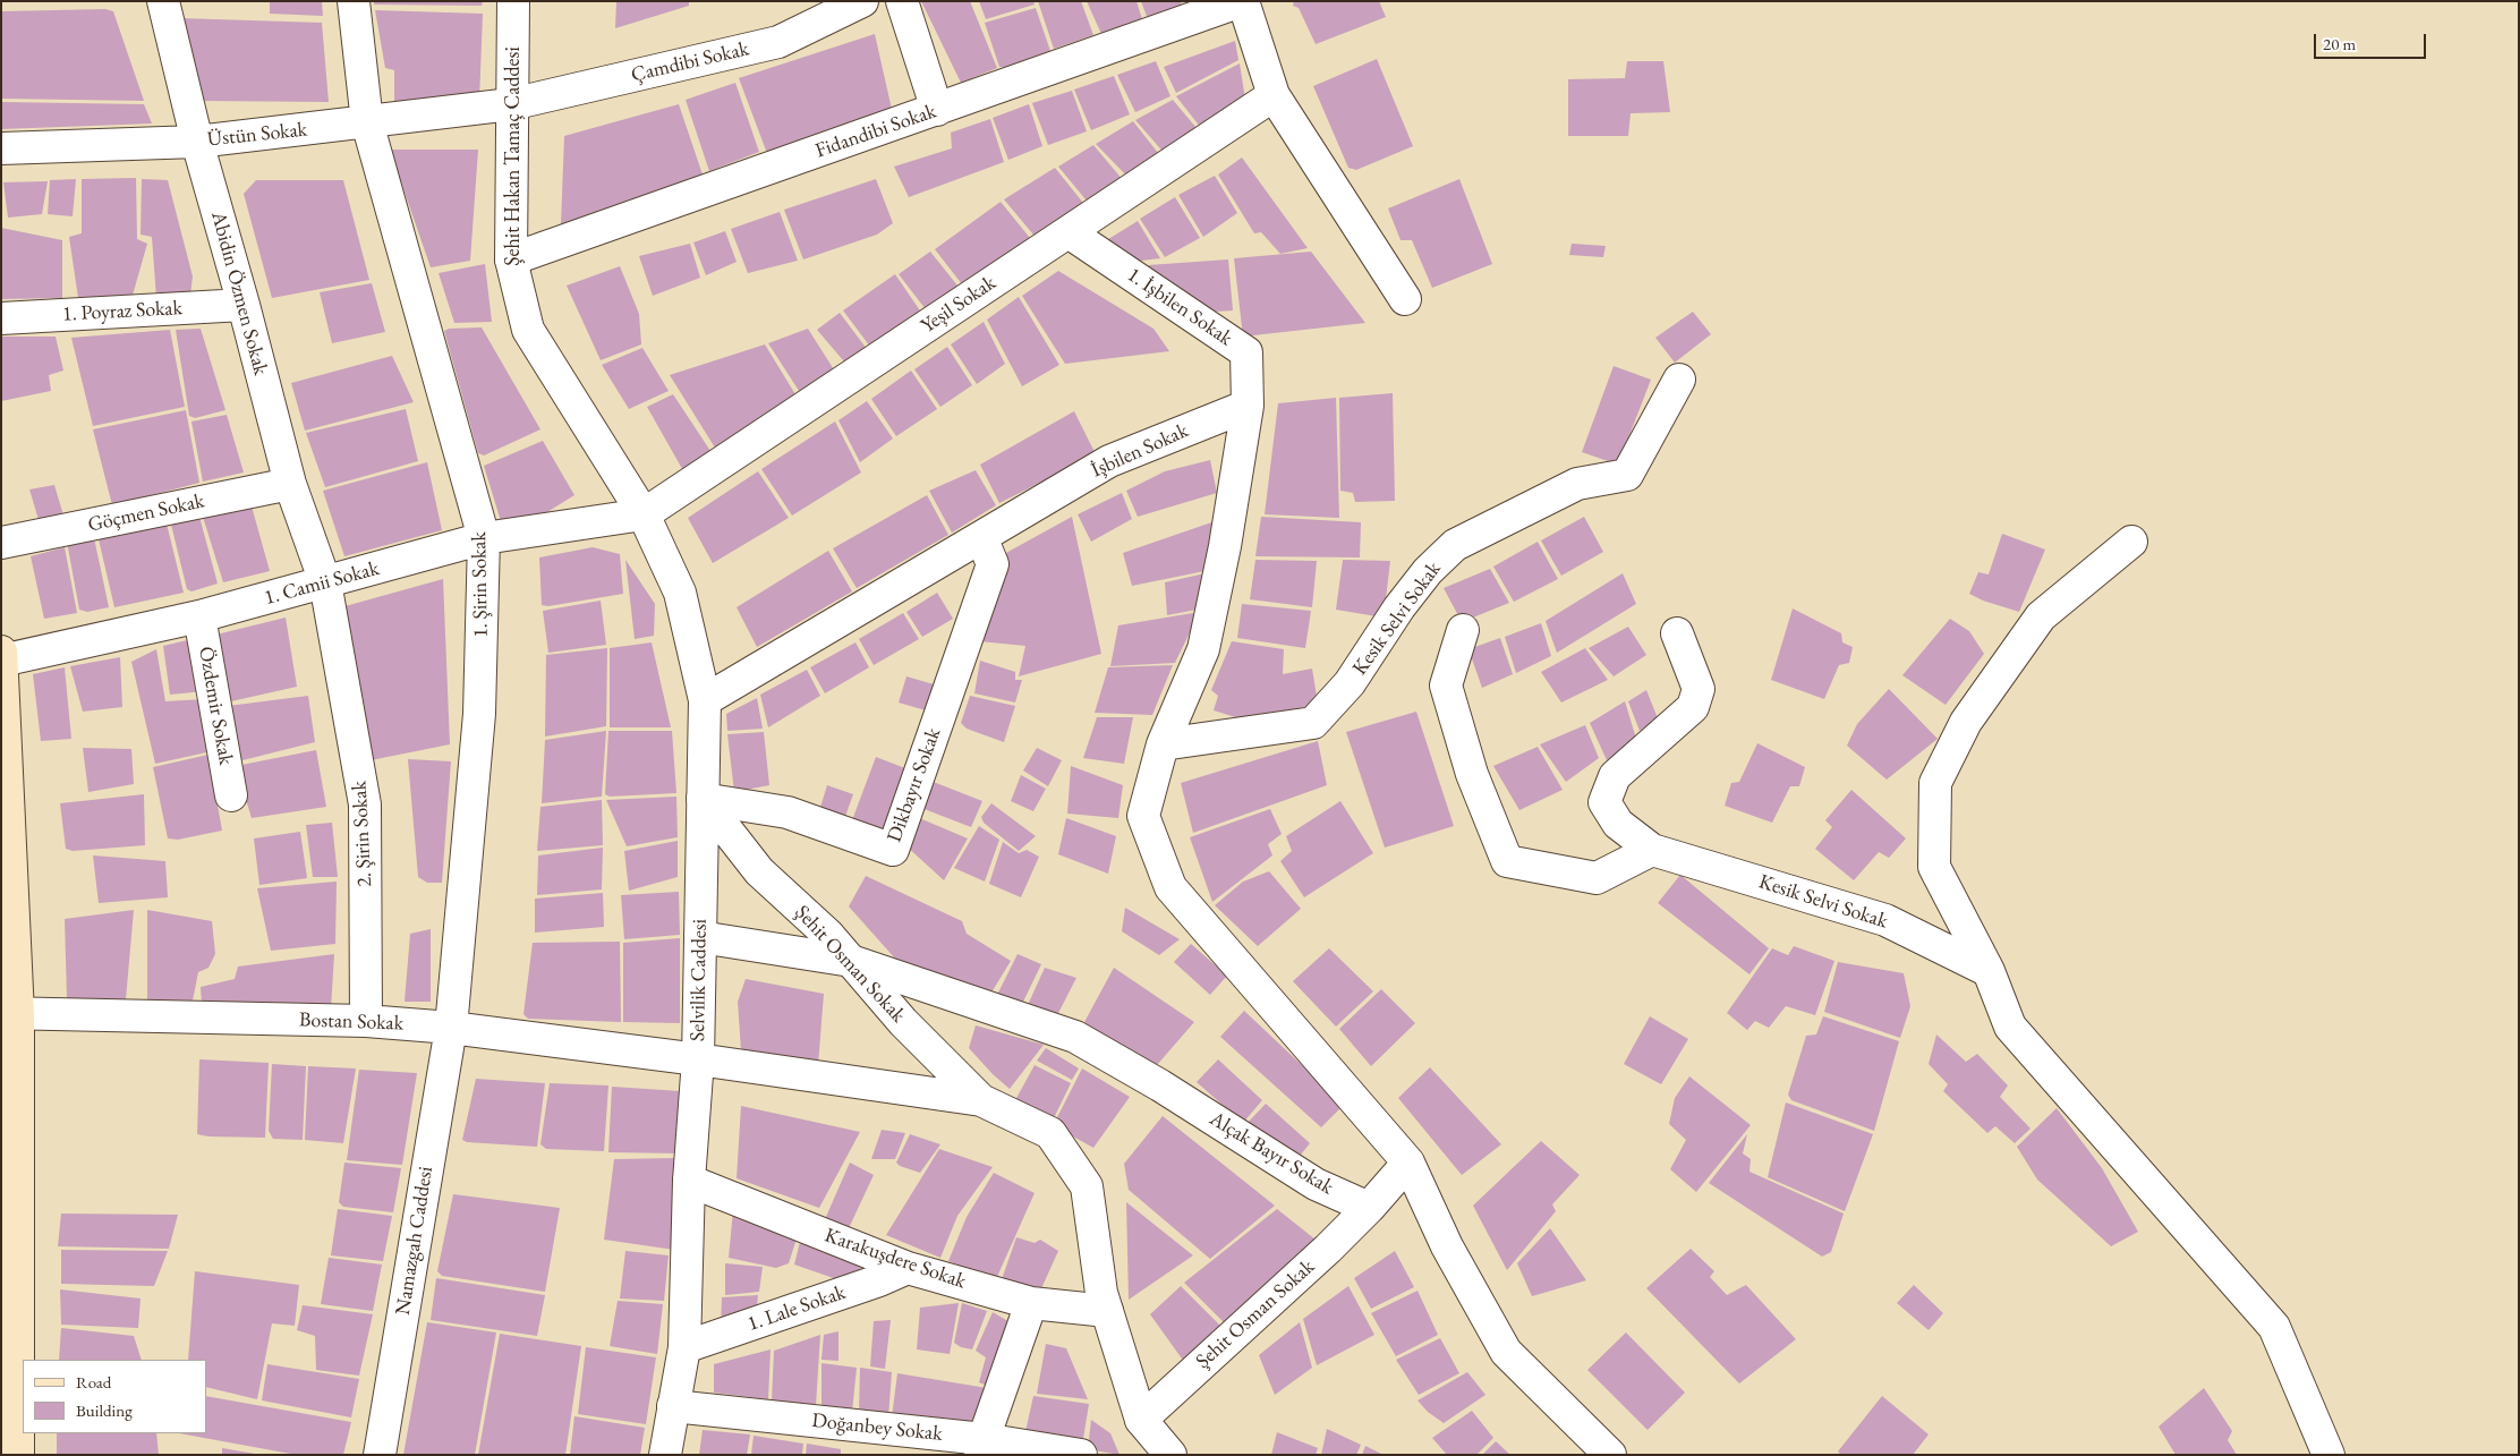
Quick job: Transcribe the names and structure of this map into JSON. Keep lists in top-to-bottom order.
{
  "streets": {
    "street": [
      "Çamdibi Sokak",
      "Fidandibi Sokak",
      "Üstün Sokak",
      "Şehit Hakan Tamaç Caddesi",
      "Abidin Özmen Sokak",
      "Yeşil Sokak",
      "1. İşbilen Sokak",
      "1. Poyraz Sokak",
      "İşbilen Sokak",
      "Göçmen Sokak",
      "1. Camii Sokak",
      "1. Şirin Sokak",
      "Kesik Selvi Sokak",
      "Özdemir Sokak",
      "Dikbayır Sokak",
      "2. Şirin Sokak",
      "Şehit Osman Sokak",
      "Selvilik Caddesi",
      "Bostan Sokak",
      "Alçak Bayır Sokak",
      "Namazgah Caddesi",
      "Karakuşdere Sokak",
      "1. Lale Sokak",
      "Doğanbey Sokak"
    ]
  },
  "crossings": [
    ["Çamdibi Sokak", "Üstün Sokak"],
    ["Çamdibi Sokak", "Şehit Hakan Tamaç Caddesi"],
    ["Fidandibi Sokak", "Şehit Hakan Tamaç Caddesi"],
    ["Üstün Sokak", "Şehit Hakan Tamaç Caddesi"],
    ["Üstün Sokak", "Abidin Özmen Sokak"],
    ["Üstün Sokak", "1. Şirin Sokak"],
    ["Şehit Hakan Tamaç Caddesi", "Yeşil Sokak"],
    ["Şehit Hakan Tamaç Caddesi", "1. Camii Sokak"],
    ["Şehit Hakan Tamaç Caddesi", "Selvilik Caddesi"],
    ["Abidin Özmen Sokak", "1. Poyraz Sokak"],
    ["Abidin Özmen Sokak", "Göçmen Sokak"],
    ["Abidin Özmen Sokak", "1. Camii Sokak"],
    ["Abidin Özmen Sokak", "2. Şirin Sokak"],
    ["Yeşil Sokak", "1. İşbilen Sokak"],
    ["Yeşil Sokak", "1. Camii Sokak"],
    ["Yeşil Sokak", "Selvilik Caddesi"],
    ["1. İşbilen Sokak", "İşbilen Sokak"],
    ["İşbilen Sokak", "Dikbayır Sokak"],
    ["İşbilen Sokak", "Selvilik Caddesi"],
    ["1. Camii Sokak", "1. Şirin Sokak"],
    ["1. Camii Sokak", "Özdemir Sokak"],
    ["1. Camii Sokak", "2. Şirin Sokak"],
    ["1. Camii Sokak", "Selvilik Caddesi"],
    ["1. Şirin Sokak", "Bostan Sokak"],
    ["1. Şirin Sokak", "Namazgah Caddesi"],
    ["Dikbayır Sokak", "Şehit Osman Sokak"],
    ["Dikbayır Sokak", "Selvilik Caddesi"],
    ["2. Şirin Sokak", "Bostan Sokak"],
    ["Şehit Osman Sokak", "Selvilik Caddesi"],
    ["Şehit Osman Sokak", "Bostan Sokak"],
    ["Şehit Osman Sokak", "Alçak Bayır Sokak"],
    ["Şehit Osman Sokak", "Karakuşdere Sokak"],
    ["Selvilik Caddesi", "Bostan Sokak"],
    ["Selvilik Caddesi", "Alçak Bayır Sokak"],
    ["Selvilik Caddesi", "Karakuşdere Sokak"],
    ["Selvilik Caddesi", "1. Lale Sokak"],
    ["Selvilik Caddesi", "Doğanbey Sokak"],
    ["Bostan Sokak", "Namazgah Caddesi"],
    ["Karakuşdere Sokak", "1. Lale Sokak"]
  ],
  "legend": ["Road", "Building"],
  "scale_bar": "20 m"
}
